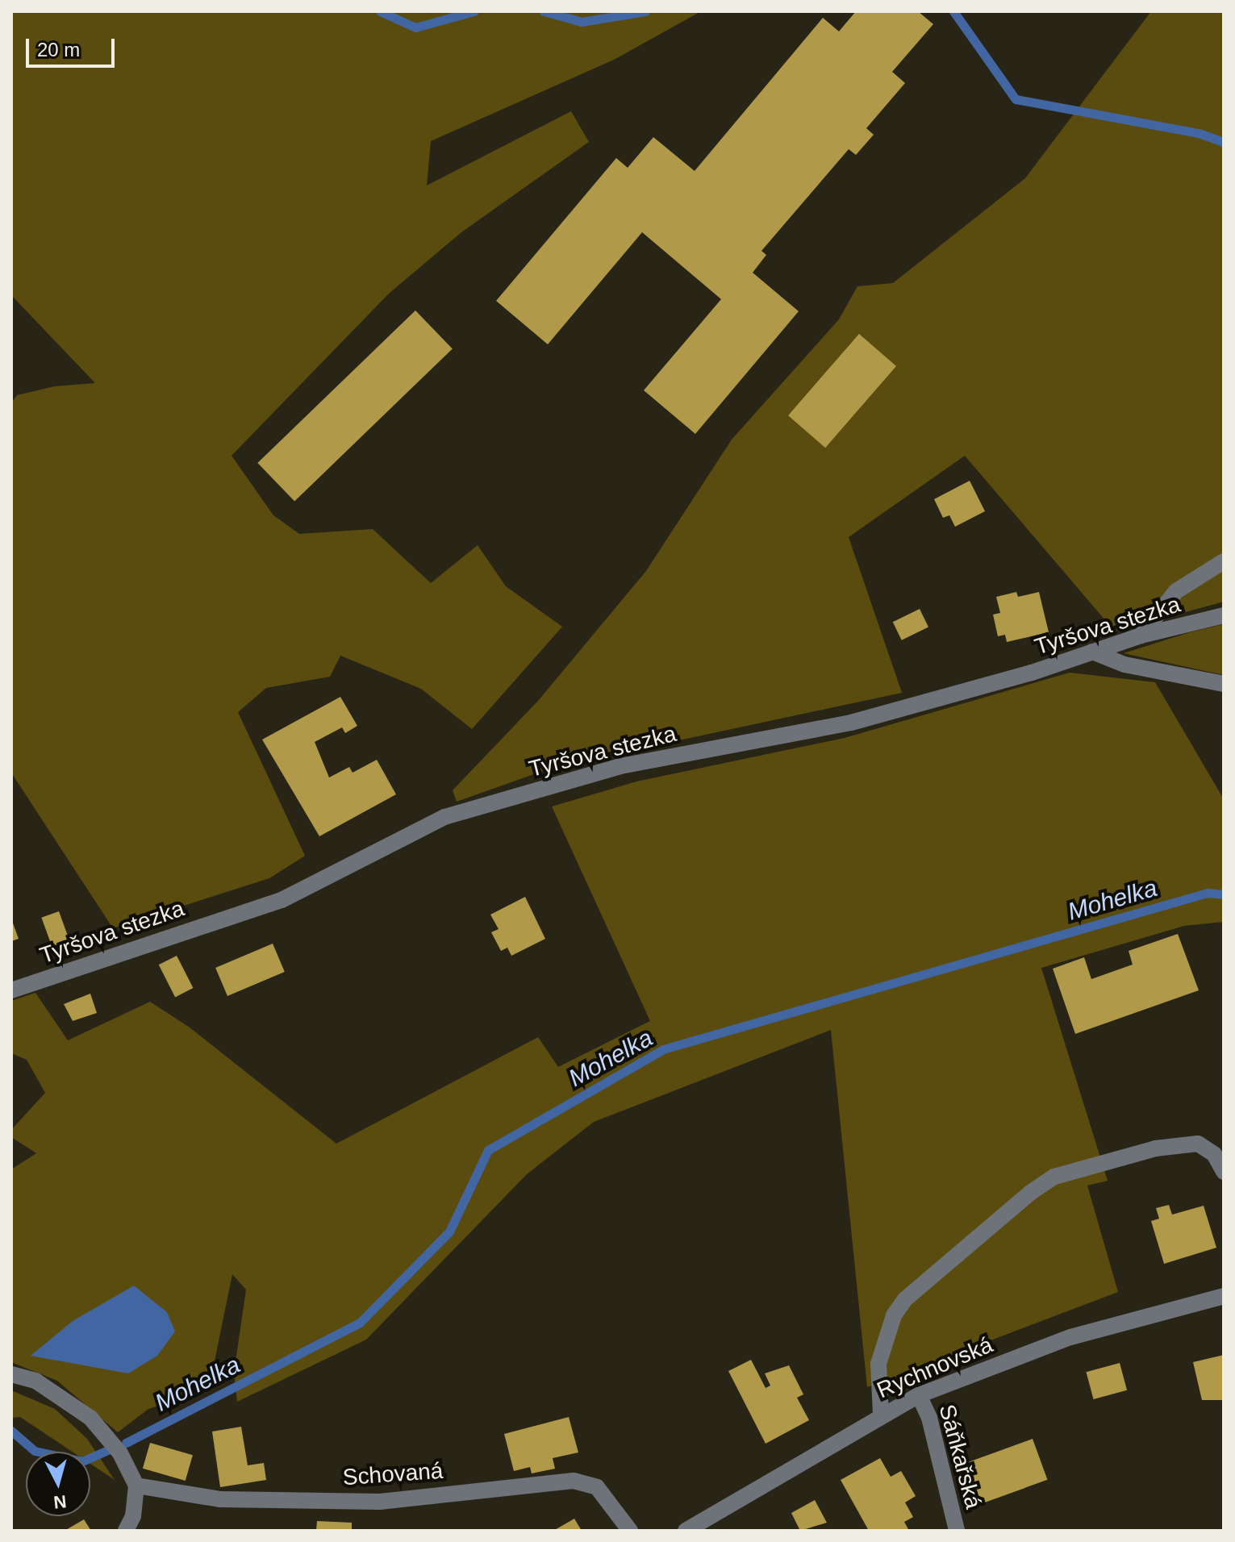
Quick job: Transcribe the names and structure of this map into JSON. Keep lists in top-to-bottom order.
{
  "streets": {
    "street": [
      "Tyršova stezka",
      "Rychnovská",
      "Sáňkařská",
      "Schovaná"
    ]
  },
  "crossings": [
    ["Rychnovská", "Sáňkařská"]
  ],
  "water": ["Mohelka"],
  "scale_bar": "20 m",
  "north": "bottom"
}
